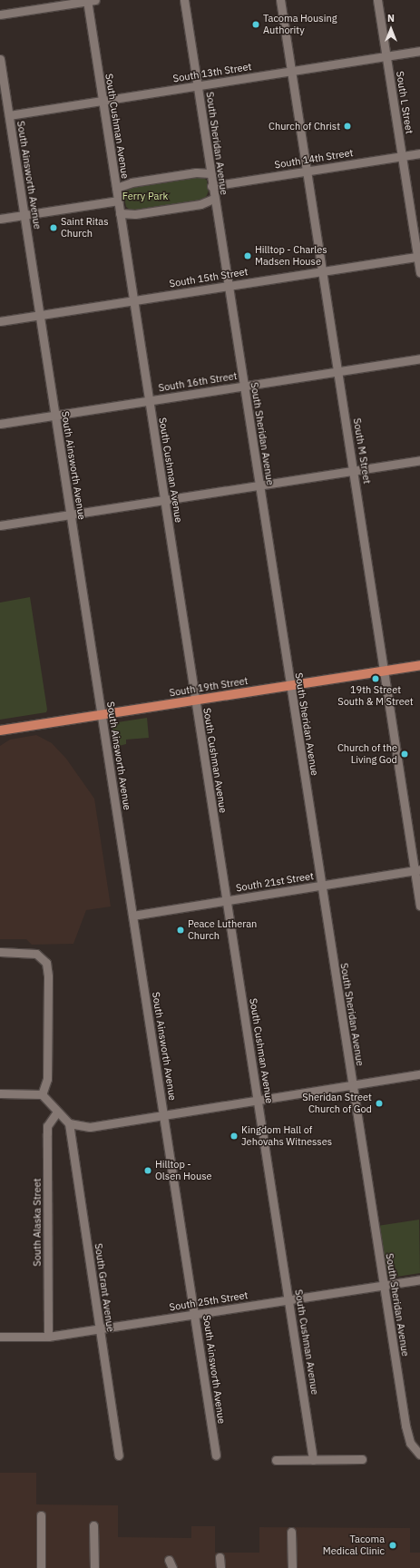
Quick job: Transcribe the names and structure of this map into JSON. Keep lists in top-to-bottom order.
{
  "streets": {
    "main road": ["South 19th Street"],
    "street": [
      "South 13th Street",
      "South L Street",
      "South Cushman Avenue",
      "South Sheridan Avenue",
      "South 14th Street",
      "South Ainsworth Avenue",
      "South 15th Street",
      "South 16th Street",
      "South M Street",
      "South 21st Street",
      "South Alaska Street",
      "South Grant Avenue",
      "South 25th Street"
    ]
  },
  "crossings": [
    ["South 13th Street", "South L Street"],
    ["South 13th Street", "South Cushman Avenue"],
    ["South 13th Street", "South Sheridan Avenue"],
    ["South 13th Street", "South Ainsworth Avenue"],
    ["South 13th Street", "South M Street"],
    ["South L Street", "South 14th Street"],
    ["South L Street", "South 15th Street"],
    ["South Cushman Avenue", "South 15th Street"],
    ["South Cushman Avenue", "South 16th Street"],
    ["South Cushman Avenue", "South 19th Street"],
    ["South Cushman Avenue", "South 21st Street"],
    ["South Cushman Avenue", "South 25th Street"],
    ["South Sheridan Avenue", "South 14th Street"],
    ["South Sheridan Avenue", "South 15th Street"],
    ["South Sheridan Avenue", "South 16th Street"],
    ["South Sheridan Avenue", "South 19th Street"],
    ["South Sheridan Avenue", "South 21st Street"],
    ["South Sheridan Avenue", "South 25th Street"],
    ["South 14th Street", "South M Street"],
    ["South Ainsworth Avenue", "South 15th Street"],
    ["South Ainsworth Avenue", "South 16th Street"],
    ["South Ainsworth Avenue", "South 19th Street"],
    ["South Ainsworth Avenue", "South 21st Street"],
    ["South Ainsworth Avenue", "South 25th Street"],
    ["South 15th Street", "South M Street"],
    ["South 16th Street", "South M Street"],
    ["South M Street", "South 19th Street"],
    ["South M Street", "South 21st Street"],
    ["South Alaska Street", "South 25th Street"],
    ["South Grant Avenue", "South 25th Street"]
  ],
  "parks": ["Ferry Park"],
  "places": [
    "Tacoma Housing Authority",
    "Church of Christ",
    "Saint Ritas Church",
    "Hilltop - Charles Madsen House",
    "19th Street South & M Street",
    "Church of the Living God",
    "Peace Lutheran Church",
    "Sheridan Street Church of God",
    "Kingdom Hall of Jehovahs Witnesses",
    "Hilltop - Olsen House",
    "Tacoma Medical Clinic"
  ],
  "north": "top"
}
